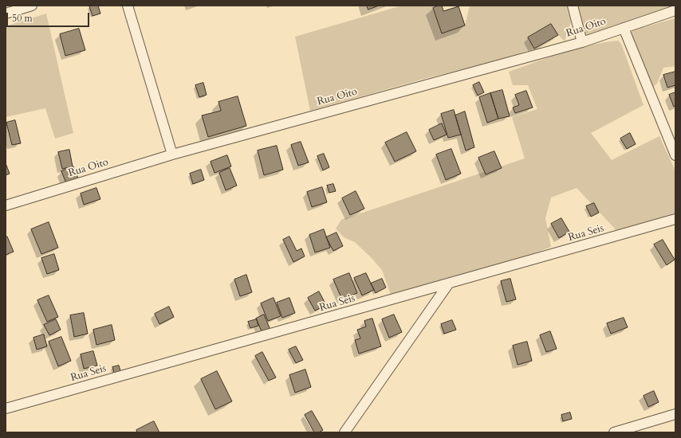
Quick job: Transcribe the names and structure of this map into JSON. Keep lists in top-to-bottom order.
{
  "streets": {
    "street": ["Rua Oito", "Rua Seis"]
  },
  "scale_bar": "50 m"
}
